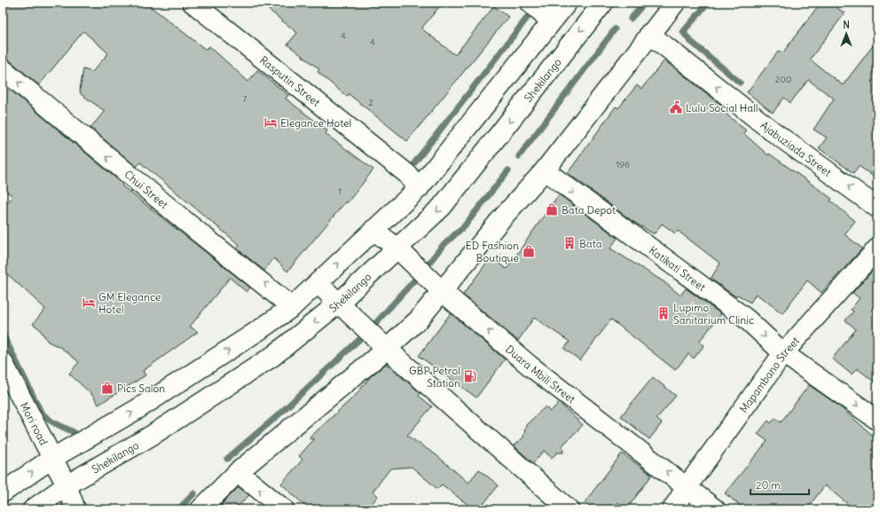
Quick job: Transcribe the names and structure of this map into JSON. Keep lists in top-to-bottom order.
{
  "streets": {
    "street": [
      "Shekilango",
      "Rasputin Street",
      "Ajabuziada Street",
      "Chui Street",
      "Katikati Street",
      "Duara Mbili Street",
      "Mapambano Street",
      "Mori road"
    ]
  },
  "crossings": [
    ["Shekilango", "Duara Mbili Street"],
    ["Shekilango", "Mori road"],
    ["Katikati Street", "Mapambano Street"],
    ["Duara Mbili Street", "Mapambano Street"]
  ],
  "one_way": ["Ajabuziada Street", "Chui Street", "Katikati Street"],
  "places": {
    "public building": ["Lulu Social Hall"],
    "hotel": ["Elegance Hotel", "GM Elegance Hotel"],
    "shop": ["Bata Depot", "ED Fashion Boutique", "Pics Salon"],
    "building": ["Bata", "Lupimo Sanitarium Clinic"],
    "fuel station": ["GBP Petrol Station"]
  },
  "house_numbers": [
    "4",
    "4",
    "200",
    "7",
    "2",
    "196",
    "1"
  ],
  "scale_bar": "20 m",
  "north": "top"
}
